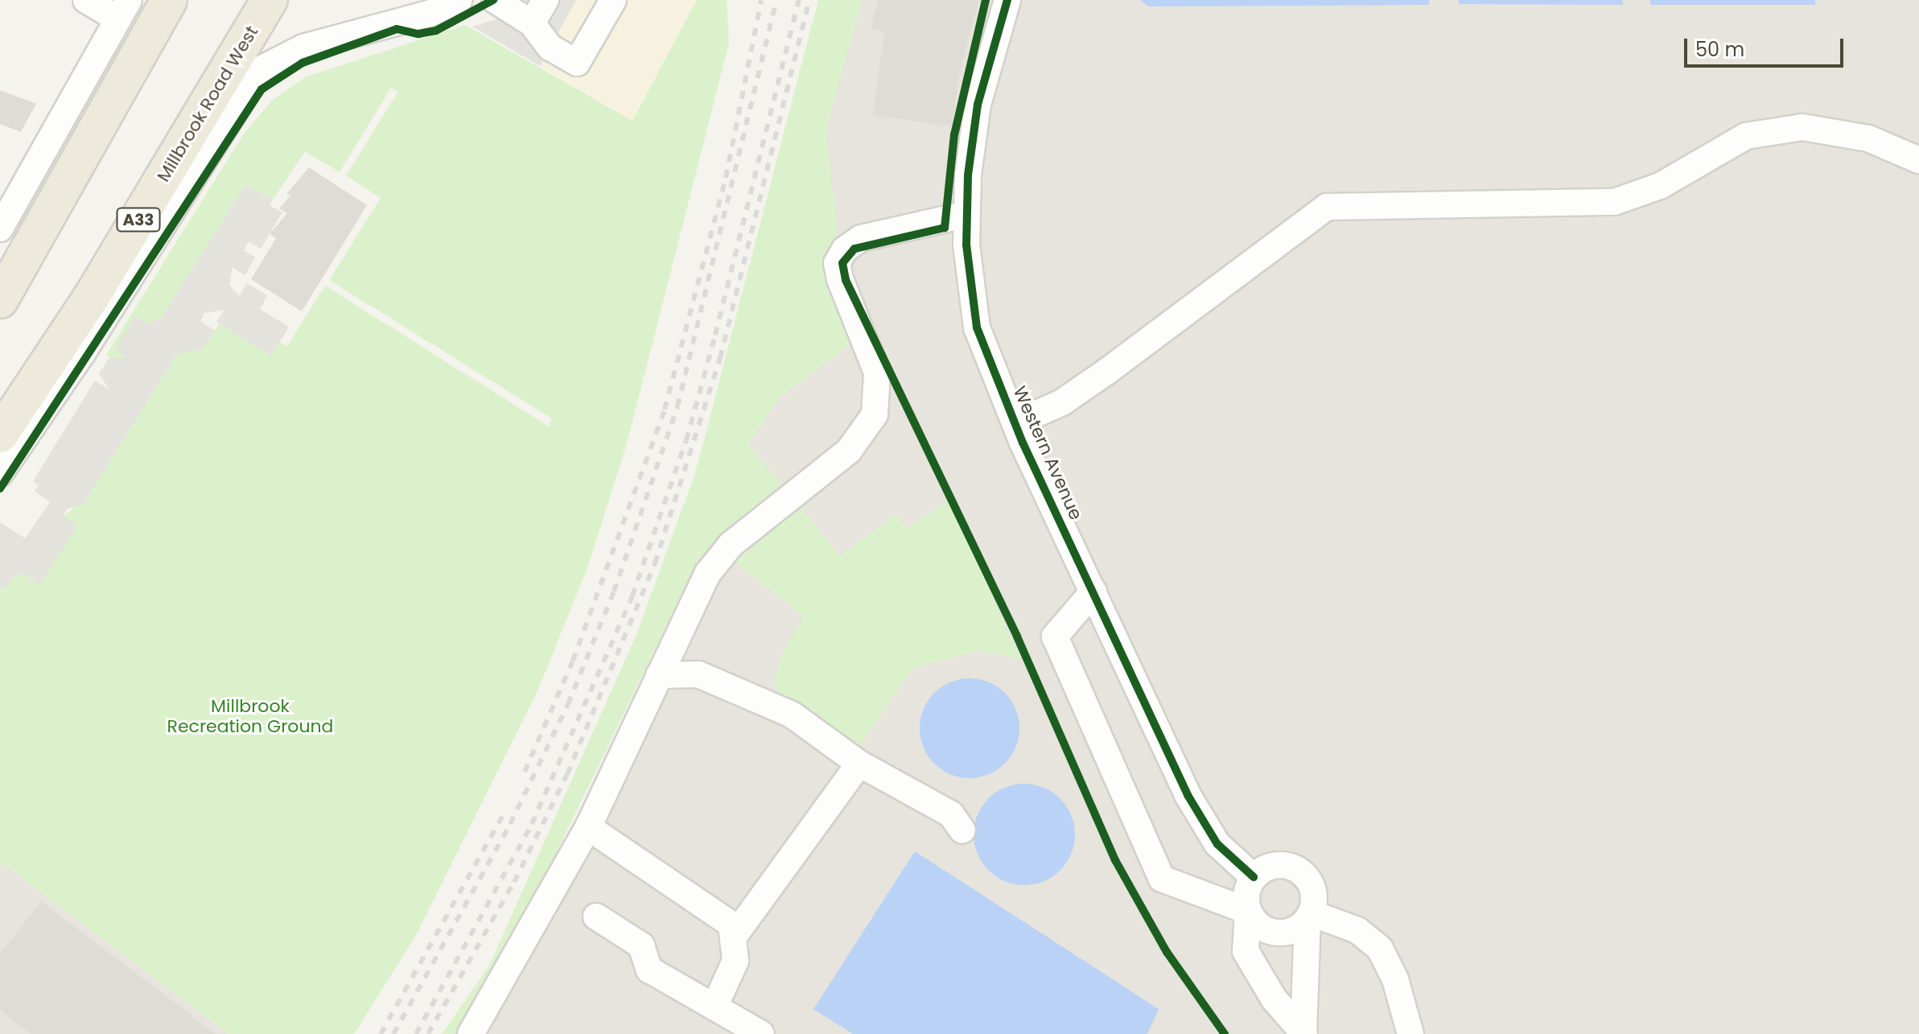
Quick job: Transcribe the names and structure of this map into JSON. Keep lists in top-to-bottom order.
{
  "streets": {
    "highway": ["Millbrook Road West", "A33"],
    "street": ["Western Avenue"]
  },
  "parks": ["Millbrook Recreation Ground"],
  "scale_bar": "50 m"
}
